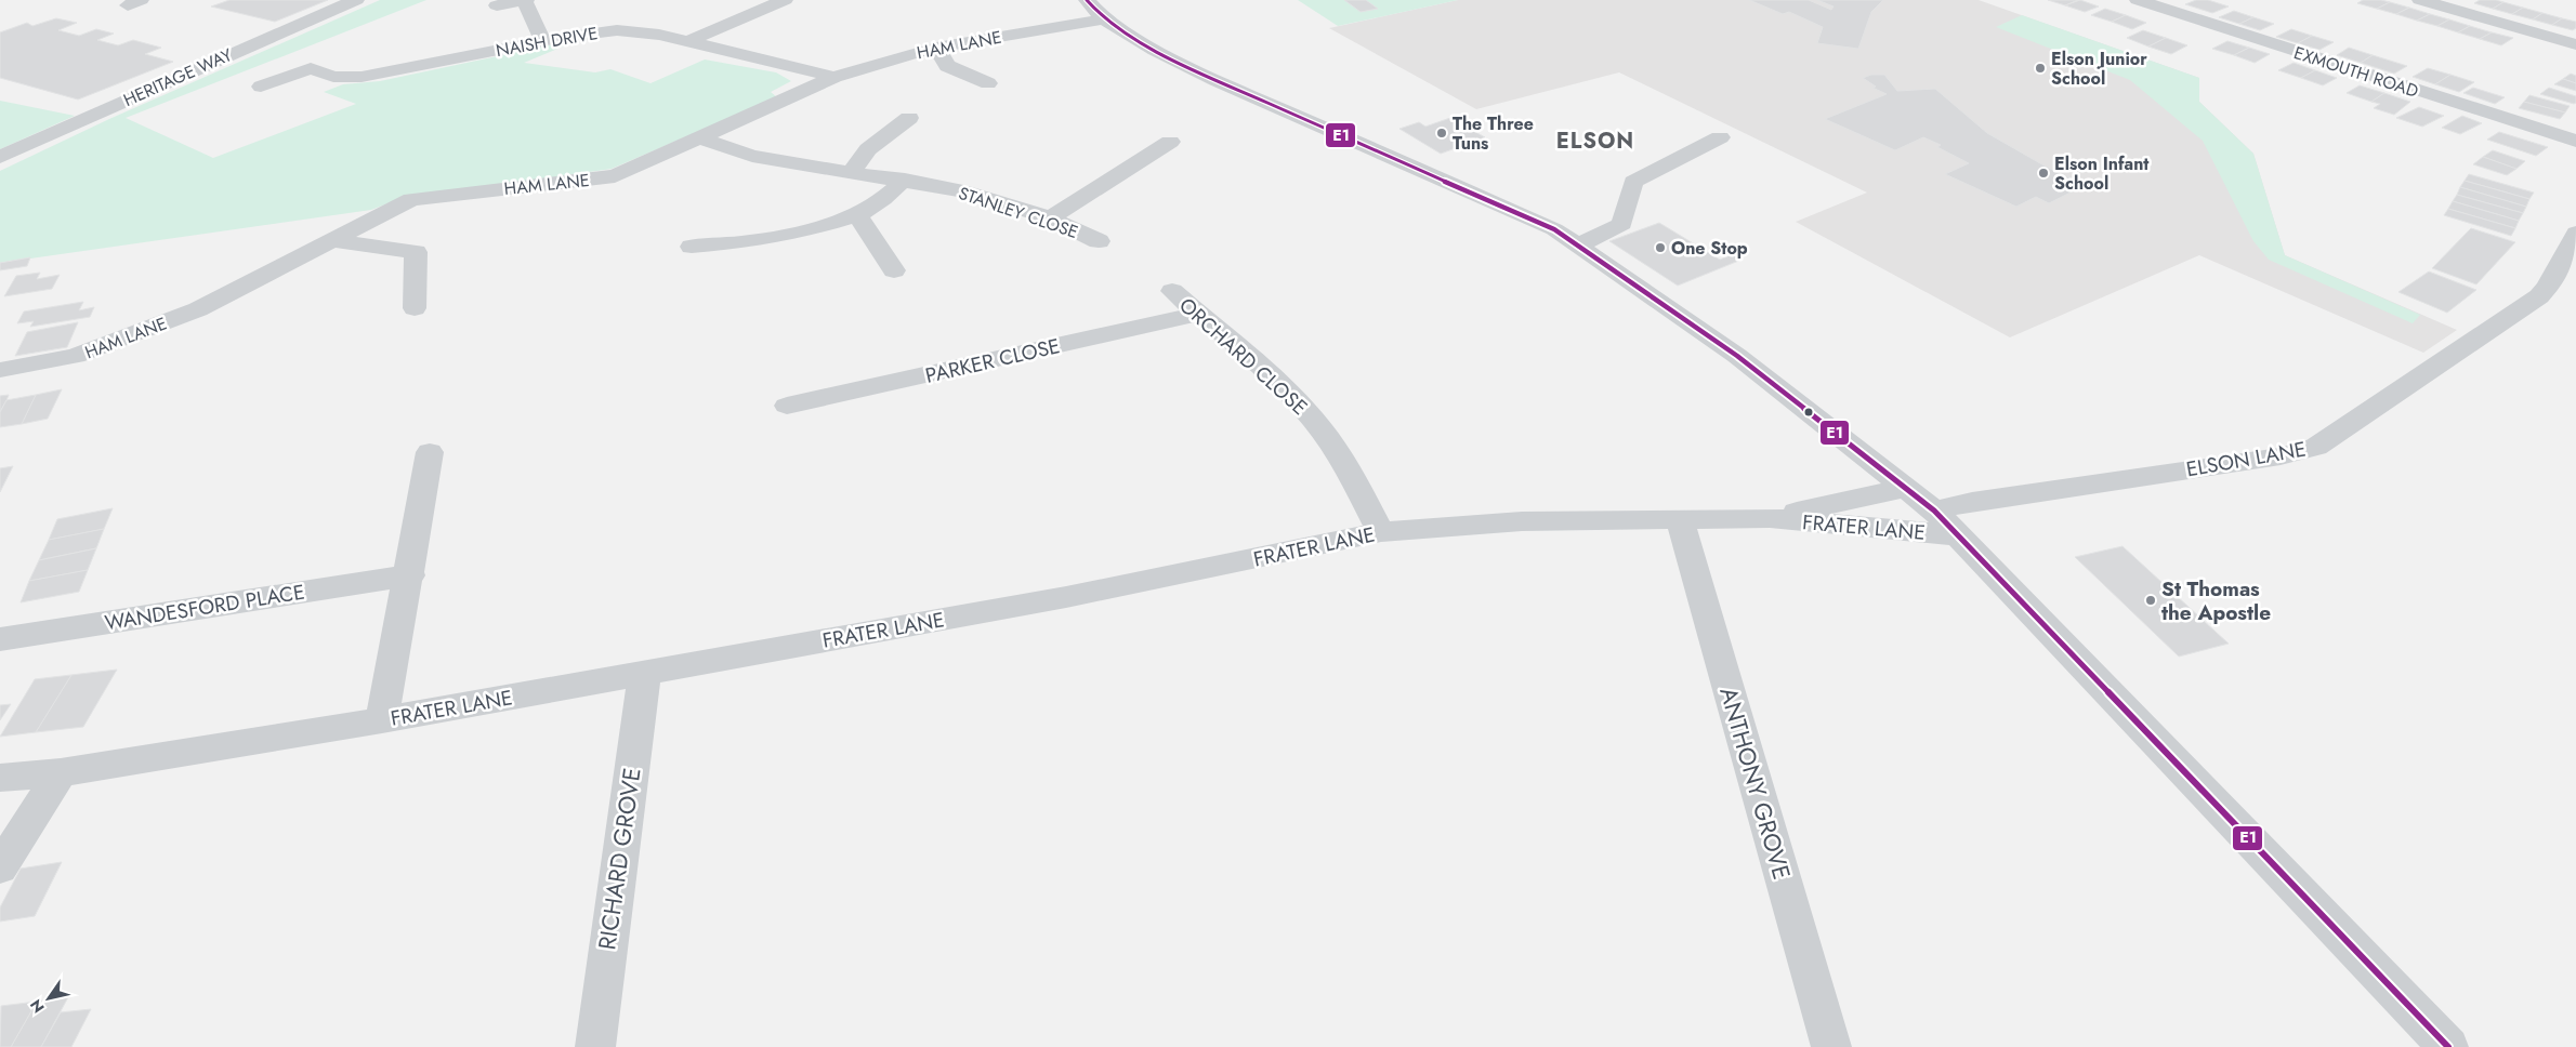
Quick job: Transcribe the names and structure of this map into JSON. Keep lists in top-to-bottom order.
{
  "streets": {
    "street": [
      "NAISH DRIVE",
      "HAM LANE",
      "EXMOUTH ROAD",
      "HERITAGE WAY",
      "STANLEY CLOSE",
      "ORCHARD CLOSE",
      "PARKER CLOSE",
      "ELSON LANE",
      "FRATER LANE",
      "WANDESFORD PLACE",
      "ANTHONY GROVE",
      "RICHARD GROVE"
    ]
  },
  "crossings": [
    ["NAISH DRIVE", "HAM LANE"],
    ["HAM LANE", "STANLEY CLOSE"],
    ["ORCHARD CLOSE", "PARKER CLOSE"],
    ["ORCHARD CLOSE", "FRATER LANE"],
    ["FRATER LANE", "ANTHONY GROVE"],
    ["FRATER LANE", "RICHARD GROVE"]
  ],
  "districts": ["ELSON"],
  "places": [
    "Elson Junior School",
    "The Three Tuns",
    "Elson Infant School",
    "One Stop",
    "St Thomas the Apostle"
  ],
  "lines": ["transit line E1"],
  "north": "bottom left"
}
